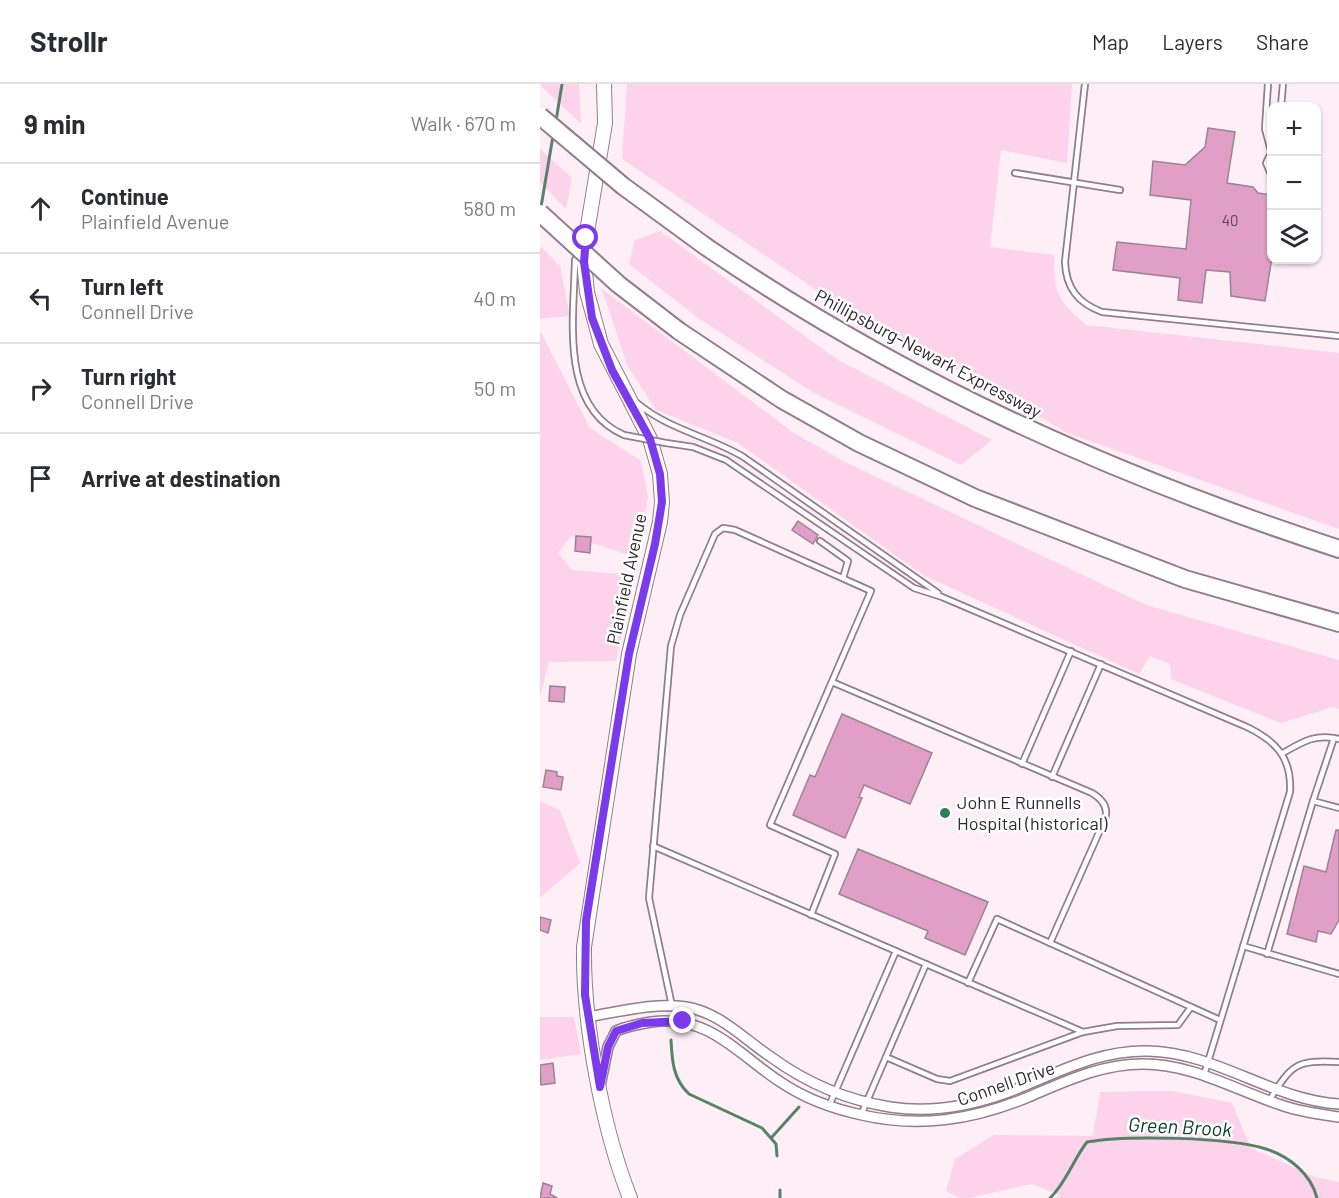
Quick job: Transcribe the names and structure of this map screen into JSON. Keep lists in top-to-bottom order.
{
  "streets": {
    "highway": ["Phillipsburg-Newark Expressway"],
    "main road": ["Plainfield Avenue"],
    "street": ["Connell Drive"]
  },
  "crossings": [
    ["Plainfield Avenue", "Connell Drive"]
  ],
  "water": ["Green Brook"],
  "places": ["John E Runnells Hospital (historical)"],
  "house_numbers": ["40"],
  "page": {
    "header": "Strollr",
    "nav": ["Map", "Layers", "Share"],
    "heading": ["9 min", "Walk · 670 m"],
    "map_buttons": ["+", "−"],
    "list": [
      ["Continue", "Plainfield Avenue", "580 m"],
      ["Turn left", "Connell Drive", "40 m"],
      ["Turn right", "Connell Drive", "50 m"],
      "Arrive at destination"
    ]
  }
}
